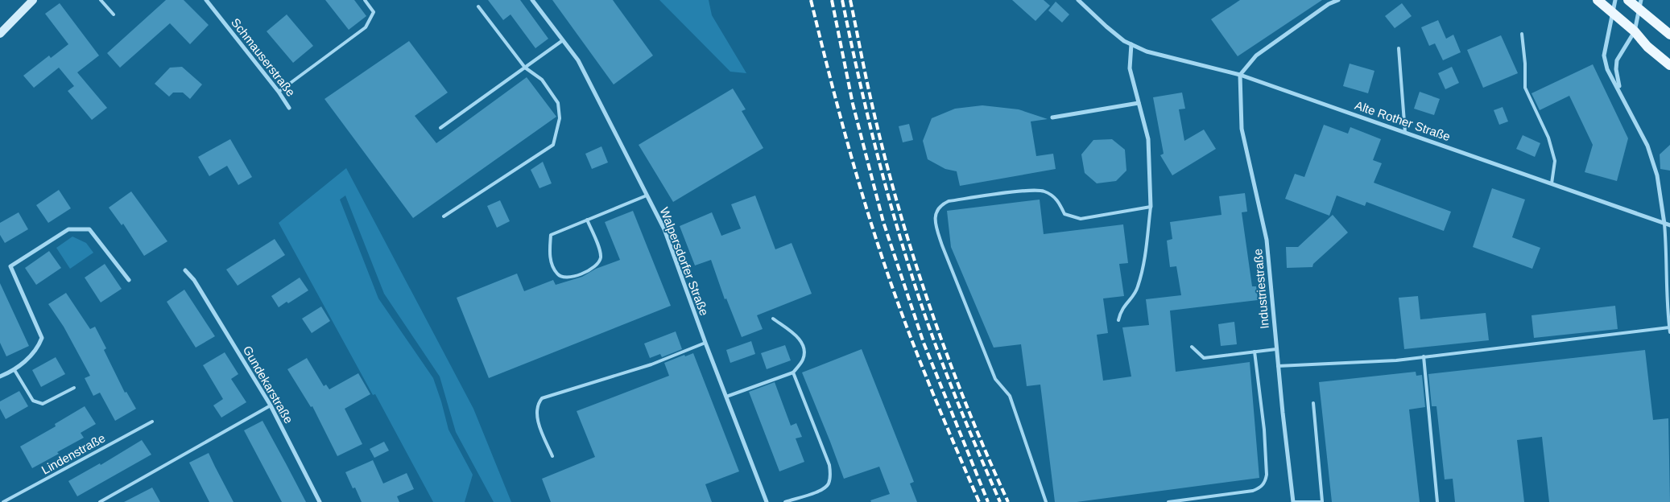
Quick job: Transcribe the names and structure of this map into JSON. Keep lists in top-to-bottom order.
{
  "streets": {
    "street": [
      "Schmauserstraße",
      "Alte Rother Straße",
      "Walpersdorfer Straße",
      "Industriestraße",
      "Gundekarstraße"
    ],
    "lane": ["Lindenstraße"]
  },
  "crossings": [
    ["Alte Rother Straße", "Industriestraße"]
  ]
}
